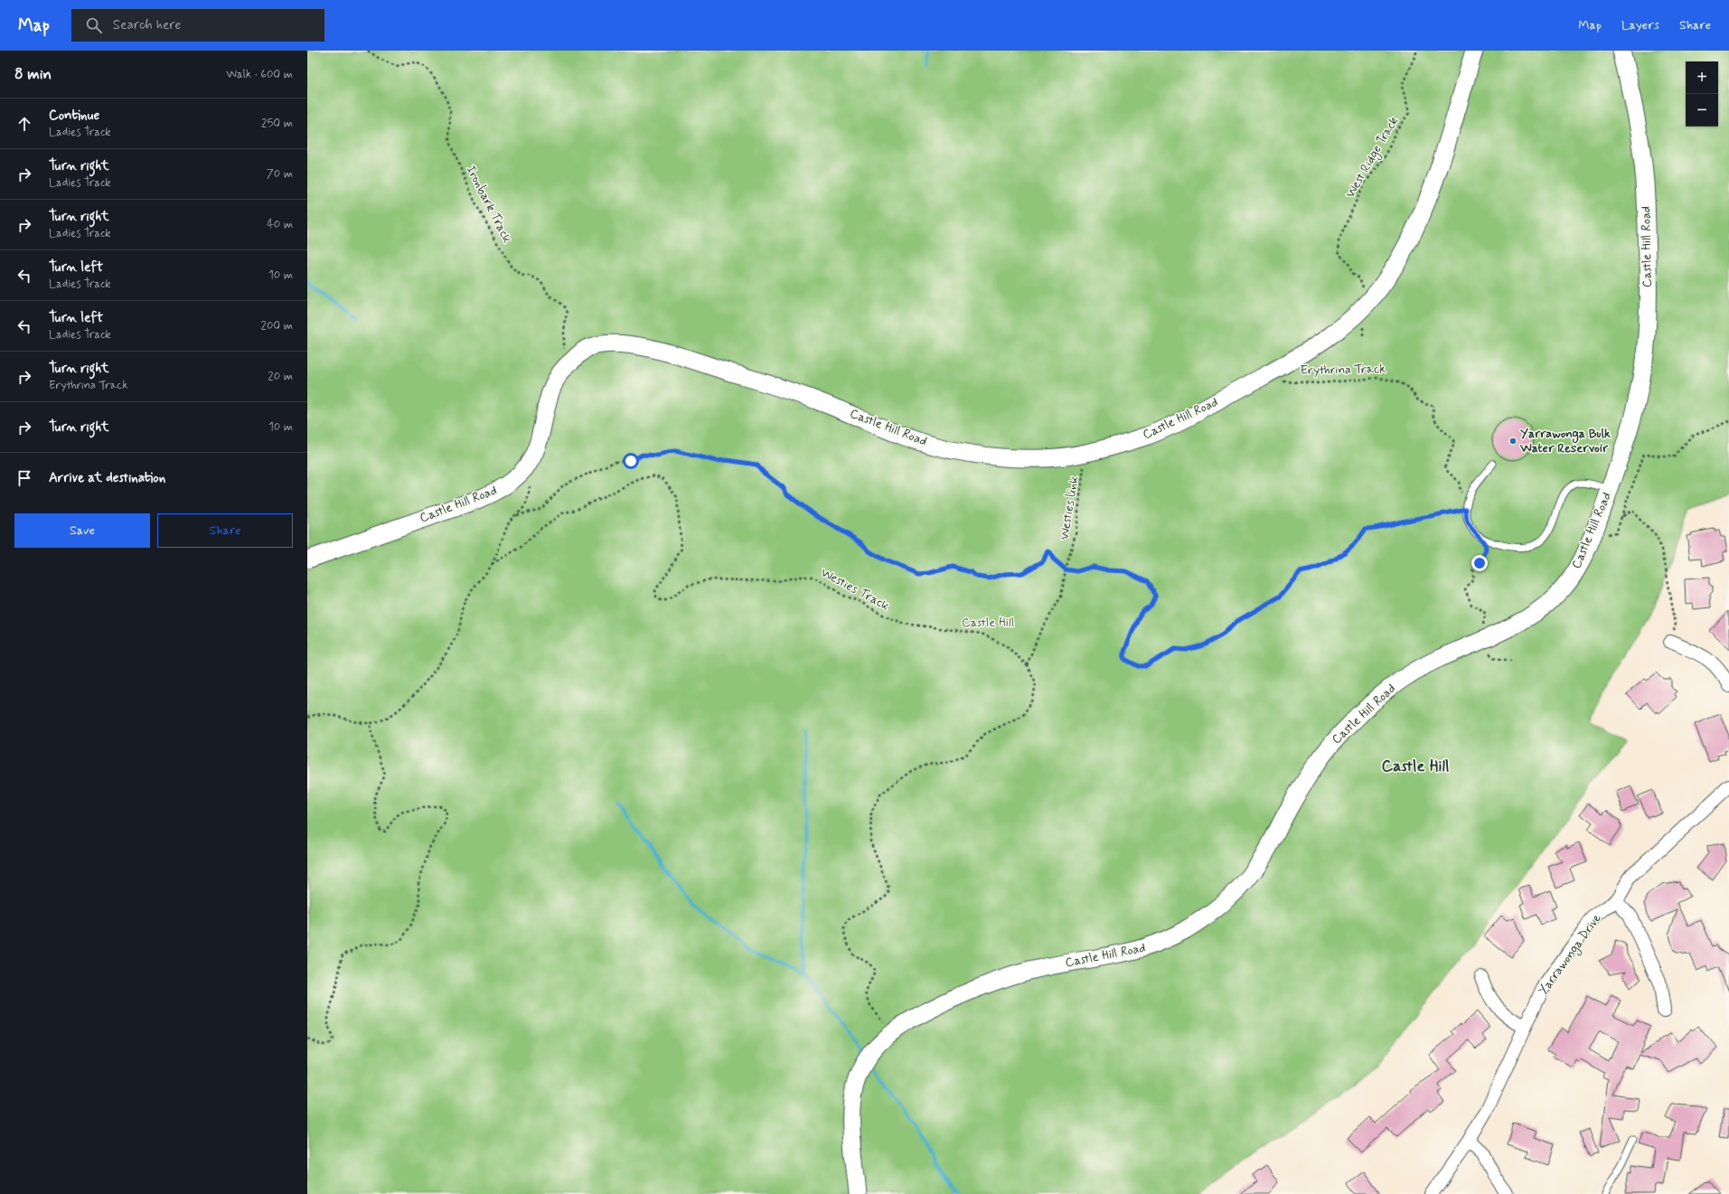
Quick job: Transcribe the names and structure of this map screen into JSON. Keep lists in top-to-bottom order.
{
  "streets": {
    "main road": ["Castle Hill Road"],
    "street": ["Yarrawonga Drive"],
    "path": [
      "West Ridge Track",
      "Ironbark Track",
      "Erythrina Track",
      "Westies link",
      "Westies Track"
    ]
  },
  "crossings": [
    ["West Ridge Track", "Castle Hill Road"],
    ["Ironbark Track", "Castle Hill Road"],
    ["Castle Hill Road", "Erythrina Track"],
    ["Castle Hill Road", "Westies link"],
    ["Castle Hill Road", "Westies Track"],
    ["Westies link", "Westies Track"]
  ],
  "districts": ["Castle Hill"],
  "parks": ["Castle Hill"],
  "places": ["Yarrawonga Bulk Water Reservoir"],
  "page": {
    "header": "Map",
    "search": "Search here",
    "nav": ["Map", "Layers", "Share"],
    "heading": ["8 min", "Walk · 600 m"],
    "map_buttons": ["+", "−"],
    "list": [
      ["Continue", "Ladies Track", "250 m"],
      ["Turn right", "Ladies Track", "70 m"],
      ["Turn right", "Ladies Track", "40 m"],
      ["Turn left", "Ladies Track", "10 m"],
      ["Turn left", "Ladies Track", "200 m"],
      ["Turn right", "Erythrina Track", "20 m"],
      ["Turn right", "10 m"],
      "Arrive at destination"
    ],
    "buttons": ["Save", "Share"]
  }
}
